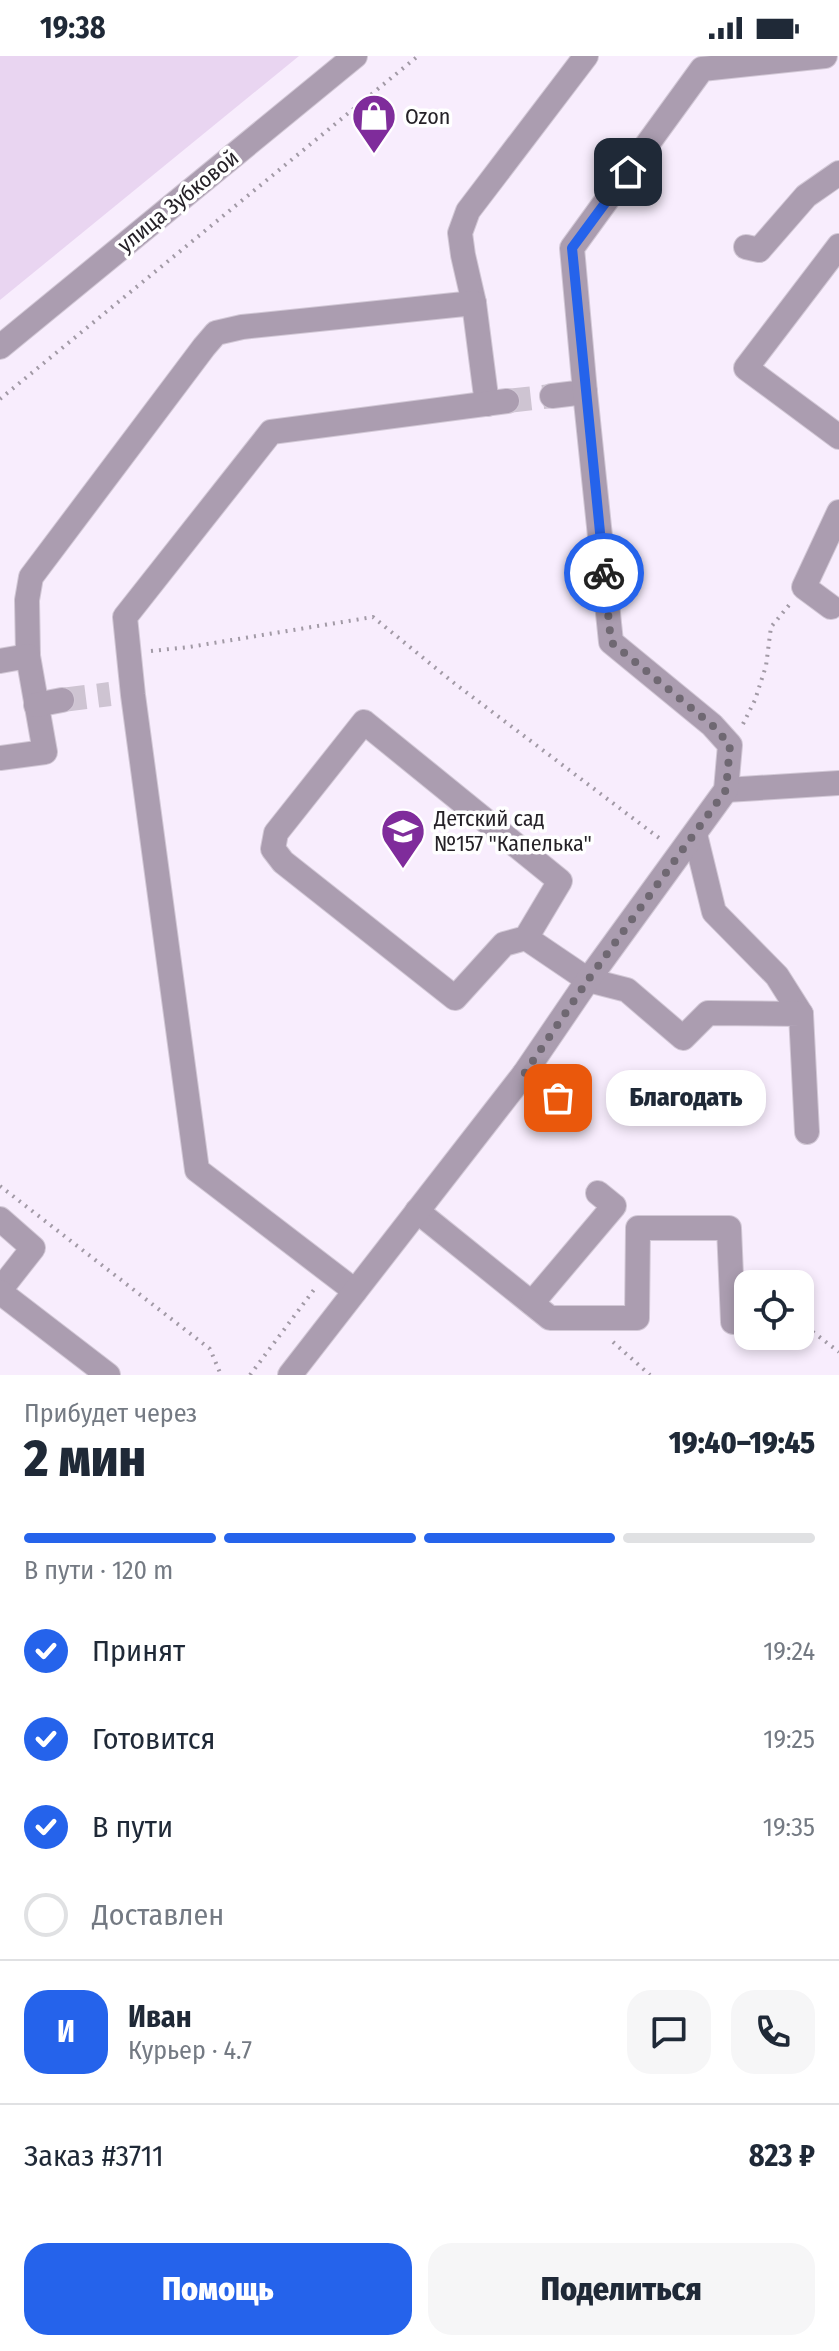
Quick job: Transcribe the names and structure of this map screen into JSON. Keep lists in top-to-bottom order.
{
  "streets": {
    "street": ["улица Зубковой"]
  },
  "places": {
    "shop": ["Ozon"],
    "school or university": ["Детский сад №157 \"Капелька\""],
    "other": ["Благодать"]
  },
  "page": {
    "status": "19:38",
    "bubble": "Благодать",
    "heading": ["2 мин", "Прибудет через", "19:40–19:45"],
    "panel": [
      "Иван",
      "Курьер · 4.7",
      "Заказ #3711",
      "823 ₽"
    ],
    "bar": "В пути · 120 m",
    "list": [
      ["Принят", "19:24"],
      ["Готовится", "19:25"],
      ["В пути", "19:35"],
      "Доставлен"
    ],
    "round": "И",
    "buttons": ["Помощь", "Поделиться"]
  }
}
